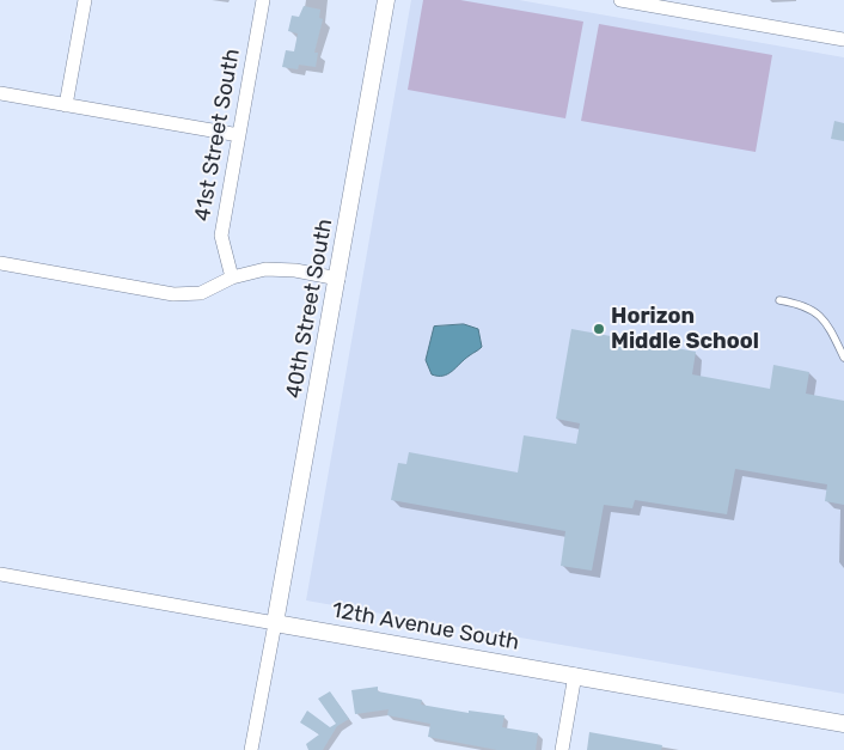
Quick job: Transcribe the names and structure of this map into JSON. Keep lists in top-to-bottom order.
{
  "streets": {
    "street": ["41st Street South", "40th Street South", "12th Avenue South"]
  },
  "crossings": [
    ["40th Street South", "12th Avenue South"]
  ],
  "places": ["Horizon Middle School"]
}
